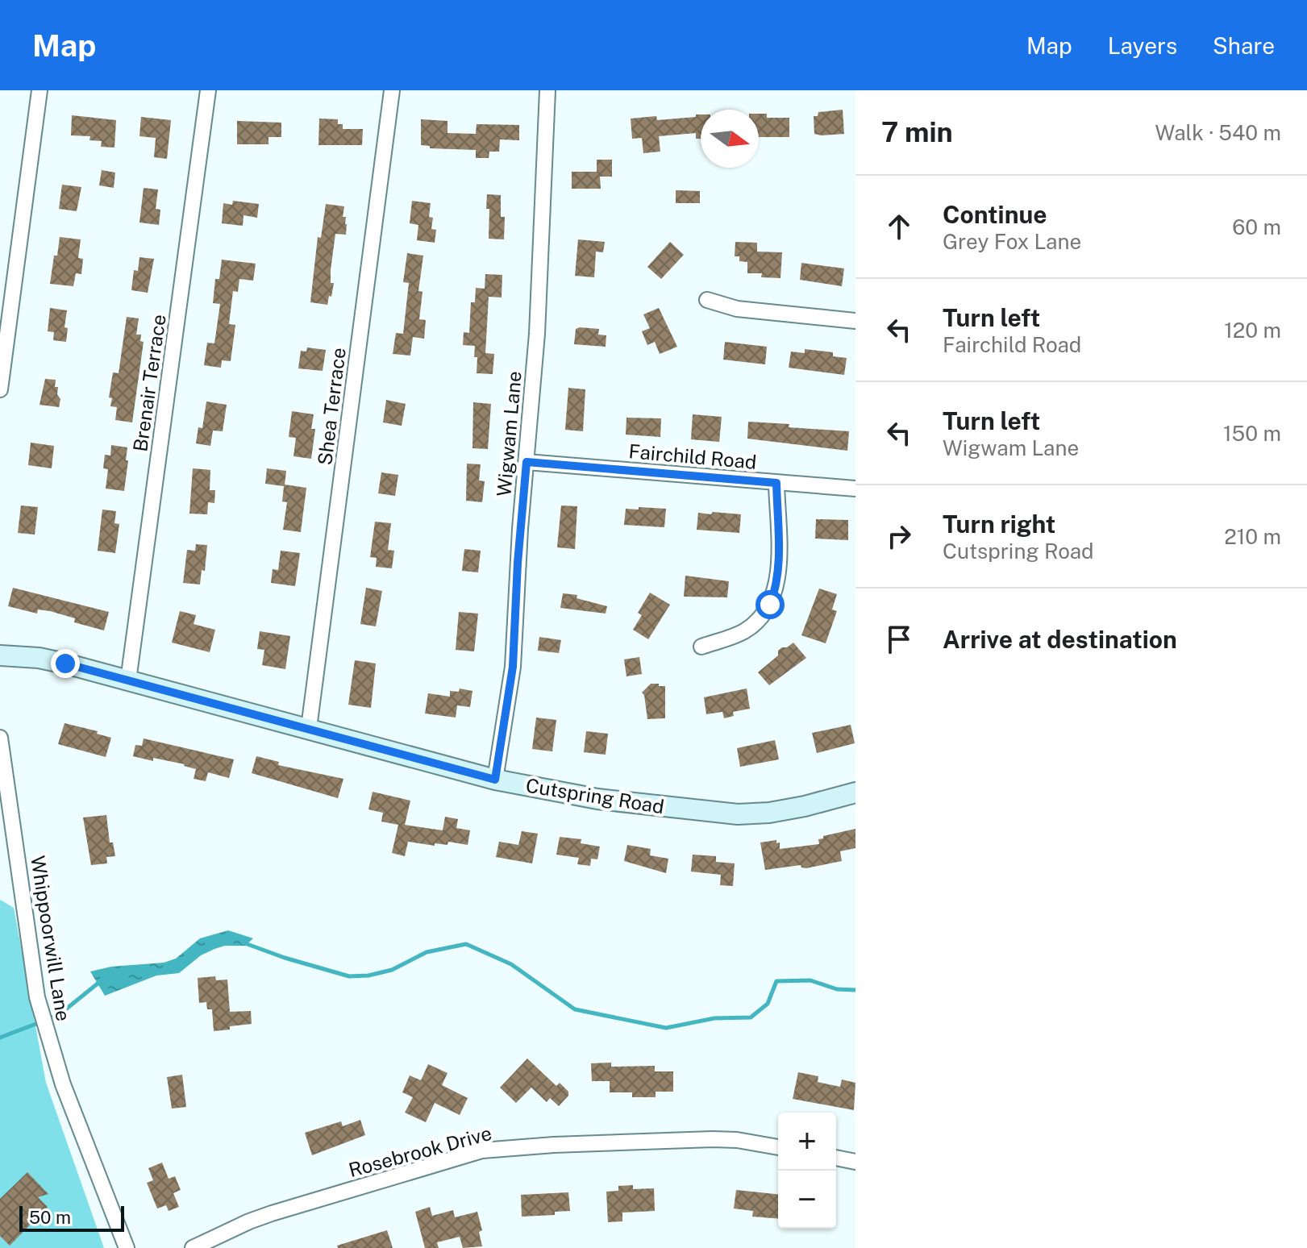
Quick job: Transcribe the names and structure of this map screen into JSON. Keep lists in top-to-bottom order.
{
  "streets": {
    "street": [
      "Brenair Terrace",
      "Shea Terrace",
      "Wigwam Lane",
      "Fairchild Road",
      "Cutspring Road",
      "Whippoorwill Lane",
      "Rosebrook Drive"
    ]
  },
  "crossings": [
    ["Brenair Terrace", "Cutspring Road"],
    ["Shea Terrace", "Cutspring Road"],
    ["Wigwam Lane", "Fairchild Road"],
    ["Wigwam Lane", "Cutspring Road"]
  ],
  "scale_bar": "50 m",
  "north": "right",
  "page": {
    "header": "Map",
    "nav": ["Map", "Layers", "Share"],
    "heading": ["7 min", "Walk · 540 m"],
    "list": [
      ["Continue", "Grey Fox Lane", "60 m"],
      ["Turn left", "Fairchild Road", "120 m"],
      ["Turn left", "Wigwam Lane", "150 m"],
      ["Turn right", "Cutspring Road", "210 m"],
      "Arrive at destination"
    ],
    "map_buttons": ["+", "−"],
    "scale": "50 m"
  }
}
